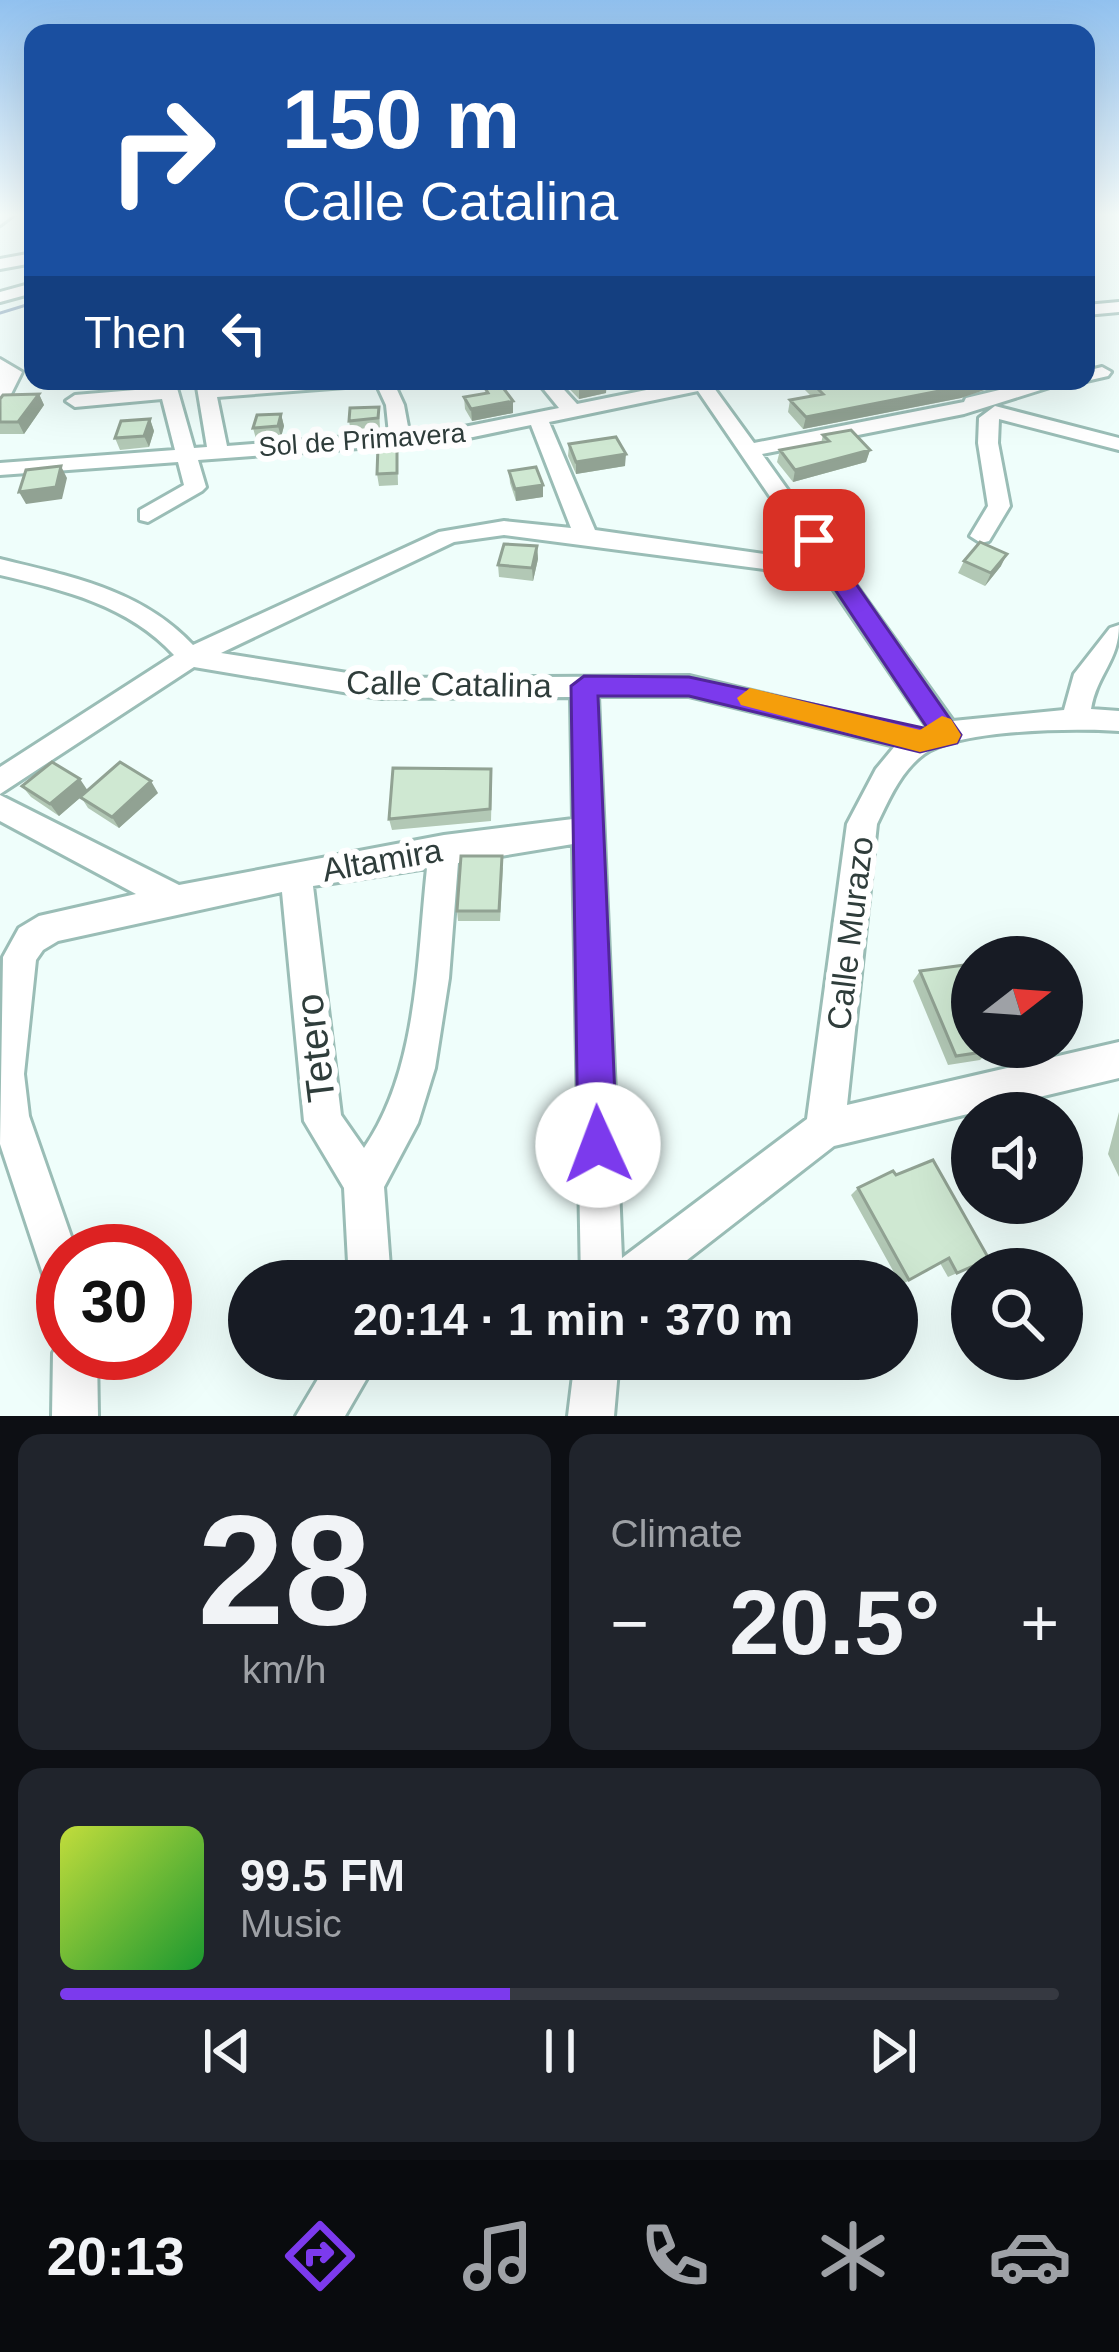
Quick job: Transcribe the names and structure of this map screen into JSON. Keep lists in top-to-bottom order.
{
  "streets": {
    "street": [
      "Sol de Primavera",
      "Calle Catalina",
      "Altamira",
      "Calle Murazo",
      "Tetero"
    ]
  },
  "crossings": [
    ["Calle Catalina", "Calle Murazo"],
    ["Altamira", "Tetero"]
  ],
  "north": "right",
  "page": {
    "turn": ["150 m", "Calle Catalina"],
    "then": "Then",
    "limit": "30",
    "trip": "20:14 · 1 min · 370 m",
    "tile": [
      ["28", "km/h"],
      "Climate"
    ],
    "heat": ["−", "20.5°", "+"],
    "song": ["99.5 FM", "Music"],
    "tabs": "20:13"
  }
}
